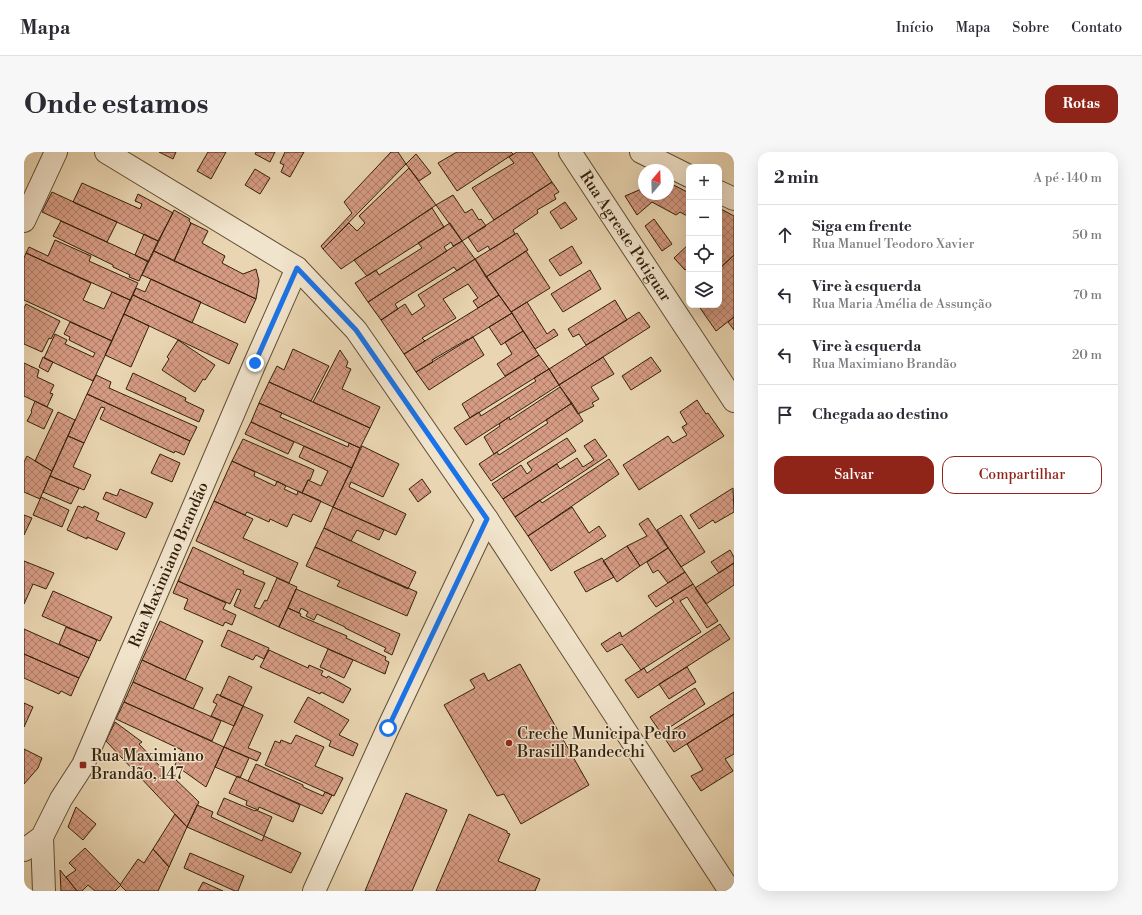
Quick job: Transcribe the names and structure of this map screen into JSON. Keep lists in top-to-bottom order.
{
  "streets": {
    "street": ["Rua Agreste Potiguar", "Rua Maximiano Brandão"]
  },
  "places": {
    "other": ["Creche Municipa Pedro Brasill Bandecchi"],
    "transit": ["Rua Maximiano Brandão, 147"]
  },
  "north": "top",
  "page": {
    "header": "Mapa",
    "nav": [
      "Início",
      "Mapa",
      "Sobre",
      "Contato"
    ],
    "buttons": [
      "Rotas",
      ["Salvar", "Compartilhar"]
    ],
    "title": "Onde estamos",
    "heading": ["2 min", "A pé · 140 m"],
    "map_buttons": ["+", "−"],
    "list": [
      ["Siga em frente", "Rua Manuel Teodoro Xavier", "50 m"],
      ["Vire à esquerda", "Rua Maria Amélia de Assunção", "70 m"],
      ["Vire à esquerda", "Rua Maximiano Brandão", "20 m"],
      "Chegada ao destino"
    ]
  }
}
